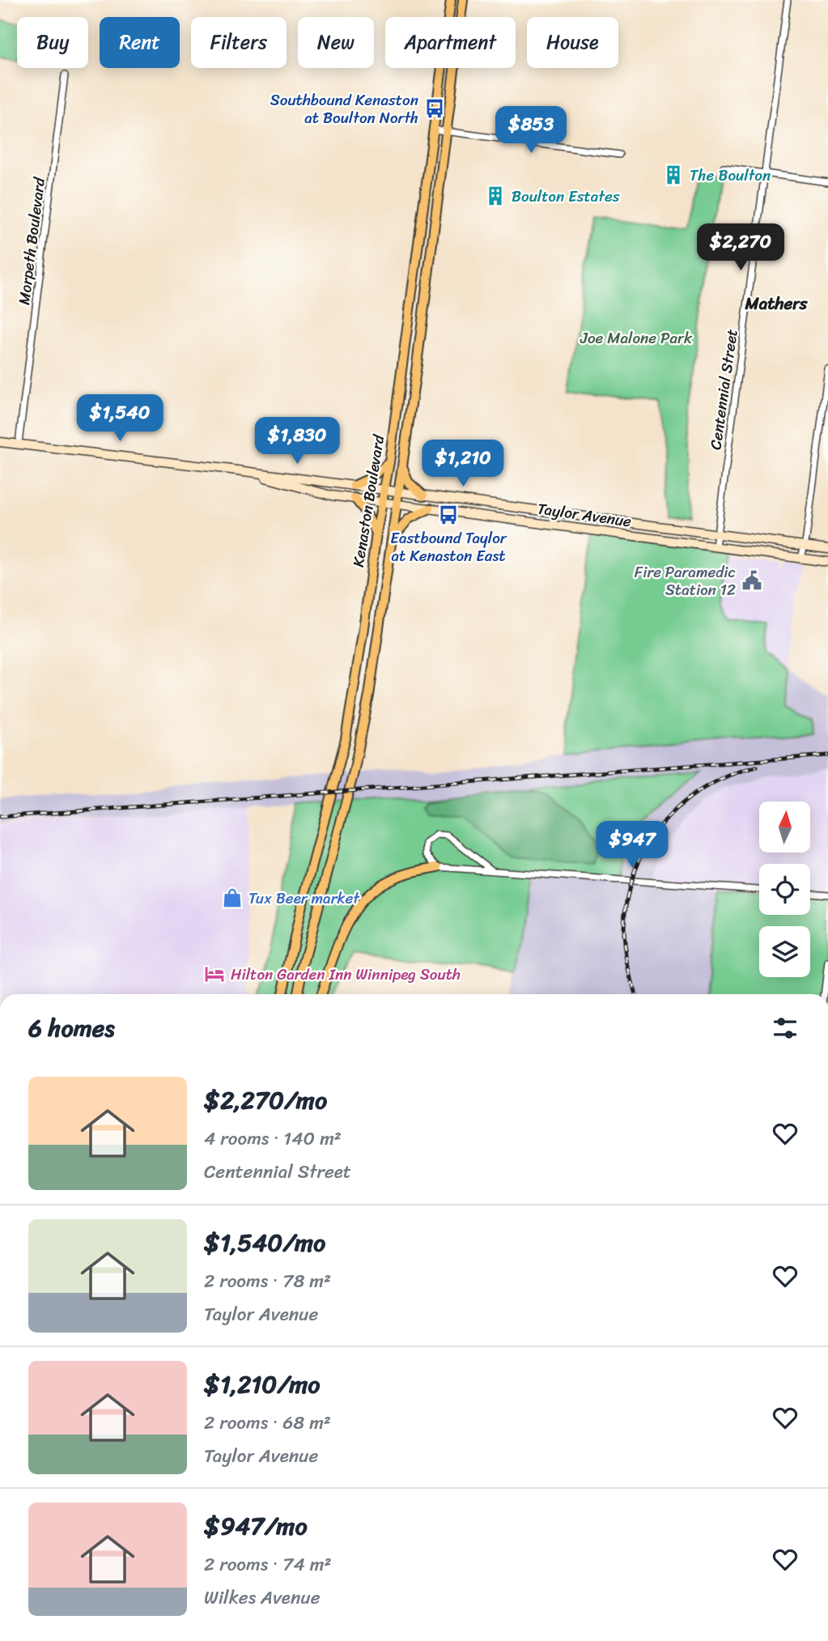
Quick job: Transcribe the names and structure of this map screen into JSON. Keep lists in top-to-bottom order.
{
  "streets": {
    "main road": ["Kenaston Boulevard", "Taylor Avenue"],
    "street": ["Morpeth Boulevard", "Centennial Street"]
  },
  "crossings": [
    ["Morpeth Boulevard", "Taylor Avenue"],
    ["Centennial Street", "Taylor Avenue"],
    ["Kenaston Boulevard", "Taylor Avenue"]
  ],
  "districts": ["Mathers"],
  "parks": ["Joe Malone Park"],
  "places": {
    "bus stop": ["Southbound Kenaston at Boulton North", "Eastbound Taylor at Kenaston East"],
    "building": ["The Boulton", "Boulton Estates"],
    "public building": ["Fire Paramedic Station 12"],
    "shop": ["Tux Beer market"],
    "hotel": ["Hilton Garden Inn Winnipeg South"]
  },
  "north": "top",
  "page": {
    "chip": [
      "Buy",
      "Rent",
      "Filters",
      "New",
      "Apartment",
      "House"
    ],
    "price": [
      "$853",
      "$2,270",
      "$1,540",
      "$1,830",
      "$1,210",
      "$947"
    ],
    "heading": "6 homes",
    "list": [
      {
        "name": "$2,270/mo",
        "note": "4 rooms · 140 m² · Centennial Street"
      },
      {
        "name": "$1,540/mo",
        "note": "2 rooms · 78 m² · Taylor Avenue"
      },
      {
        "name": "$1,210/mo",
        "note": "2 rooms · 68 m² · Taylor Avenue"
      },
      {
        "name": "$947/mo",
        "note": "2 rooms · 74 m² · Wilkes Avenue"
      }
    ]
  }
}
